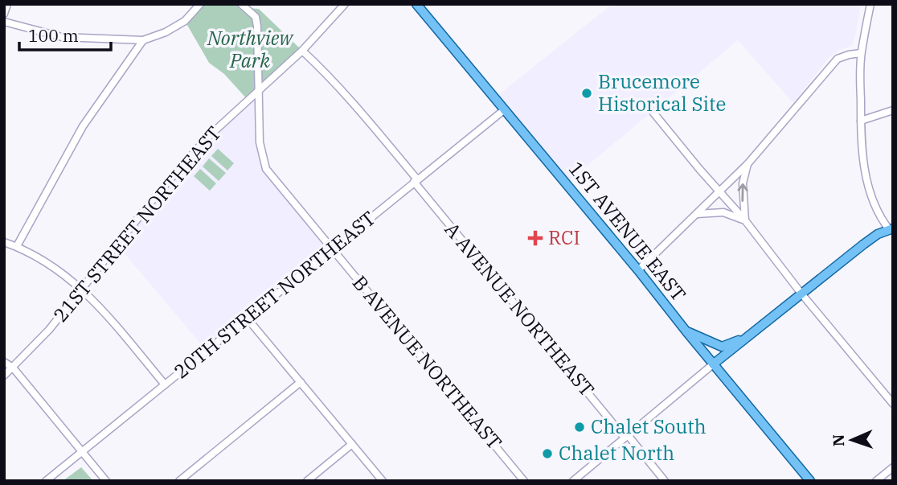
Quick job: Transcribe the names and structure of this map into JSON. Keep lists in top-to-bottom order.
{
  "streets": {
    "main road": ["1ST AVENUE EAST"],
    "street": [
      "21ST STREET NORTHEAST",
      "20TH STREET NORTHEAST",
      "A AVENUE NORTHEAST",
      "B AVENUE NORTHEAST"
    ]
  },
  "crossings": [
    ["21ST STREET NORTHEAST", "A AVENUE NORTHEAST"],
    ["21ST STREET NORTHEAST", "B AVENUE NORTHEAST"],
    ["1ST AVENUE EAST", "20TH STREET NORTHEAST"],
    ["20TH STREET NORTHEAST", "A AVENUE NORTHEAST"],
    ["20TH STREET NORTHEAST", "B AVENUE NORTHEAST"]
  ],
  "parks": ["Northview Park"],
  "places": {
    "other": ["Brucemore Historical Site", "Chalet South", "Chalet North"],
    "health": ["RCI"]
  },
  "scale_bar": "100 m",
  "north": "left"
}
